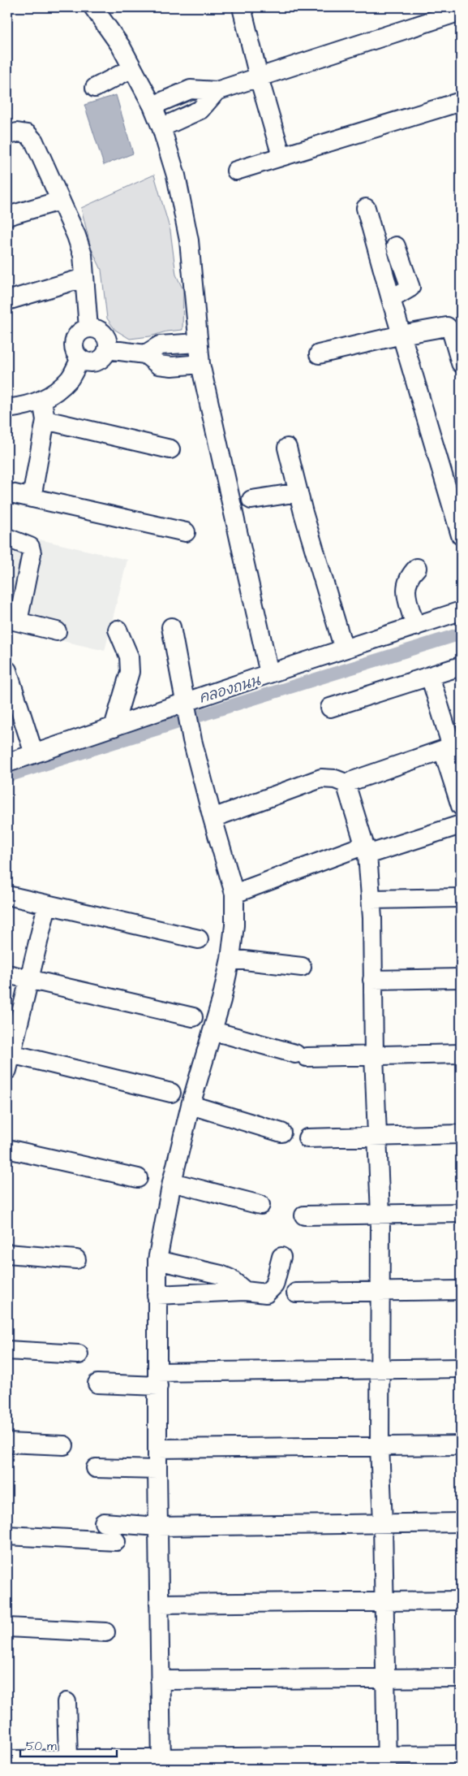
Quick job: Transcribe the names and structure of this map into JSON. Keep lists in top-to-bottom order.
{
  "water": ["คลองถนน"],
  "scale_bar": "50 m"
}
